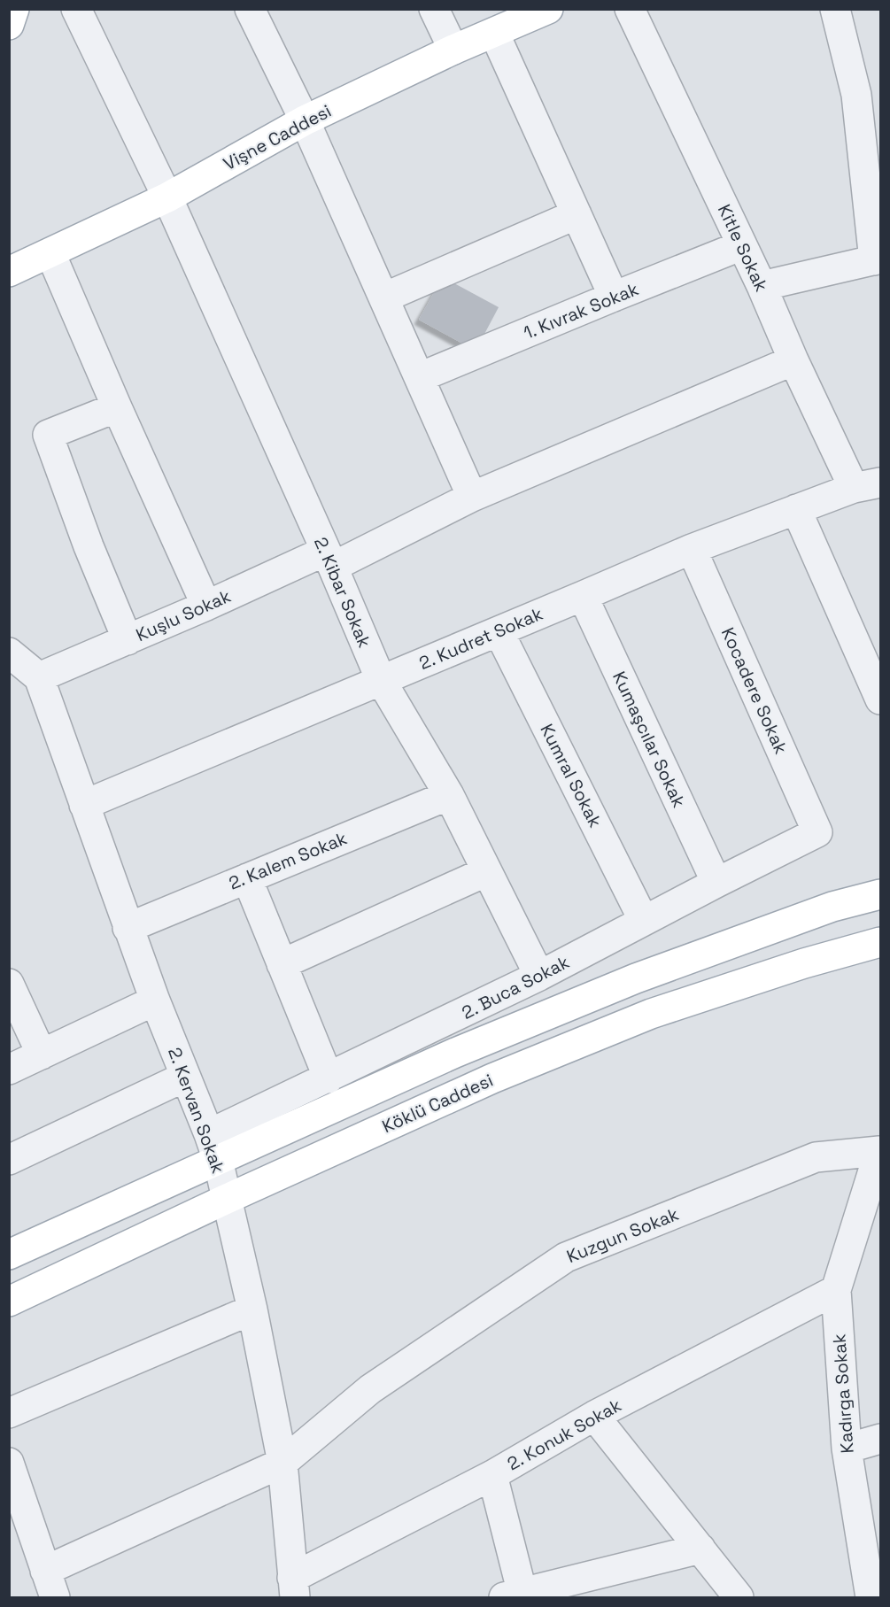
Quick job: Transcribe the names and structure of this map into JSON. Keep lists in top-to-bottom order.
{
  "streets": {
    "main road": ["Vişne Caddesi", "Köklü Caddesi"],
    "street": [
      "Kitle Sokak",
      "1. Kıvrak Sokak",
      "2. Kibar Sokak",
      "Kuşlu Sokak",
      "2. Kudret Sokak",
      "Kocadere Sokak",
      "Kumaşcılar Sokak",
      "Kumral Sokak",
      "2. Kalem Sokak",
      "2. Buca Sokak",
      "2. Kervan Sokak",
      "Kuzgun Sokak",
      "Kadırga Sokak",
      "2. Konuk Sokak"
    ]
  },
  "crossings": [
    ["Vişne Caddesi", "2. Kibar Sokak"],
    ["Kitle Sokak", "1. Kıvrak Sokak"],
    ["Kitle Sokak", "Kuşlu Sokak"],
    ["Kitle Sokak", "2. Kudret Sokak"],
    ["2. Kibar Sokak", "Kuşlu Sokak"],
    ["2. Kibar Sokak", "2. Kudret Sokak"],
    ["2. Kibar Sokak", "2. Kalem Sokak"],
    ["2. Kibar Sokak", "2. Buca Sokak"],
    ["Kuşlu Sokak", "2. Kervan Sokak"],
    ["2. Kudret Sokak", "Kocadere Sokak"],
    ["2. Kudret Sokak", "Kumaşcılar Sokak"],
    ["2. Kudret Sokak", "Kumral Sokak"],
    ["2. Kudret Sokak", "2. Kervan Sokak"],
    ["Kocadere Sokak", "2. Buca Sokak"],
    ["Kumaşcılar Sokak", "2. Buca Sokak"],
    ["Kumral Sokak", "2. Buca Sokak"],
    ["2. Kalem Sokak", "2. Kervan Sokak"],
    ["2. Buca Sokak", "2. Kervan Sokak"],
    ["Köklü Caddesi", "2. Kervan Sokak"],
    ["2. Kervan Sokak", "Kuzgun Sokak"],
    ["2. Kervan Sokak", "2. Konuk Sokak"],
    ["Kuzgun Sokak", "Kadırga Sokak"],
    ["Kadırga Sokak", "2. Konuk Sokak"]
  ]
}
